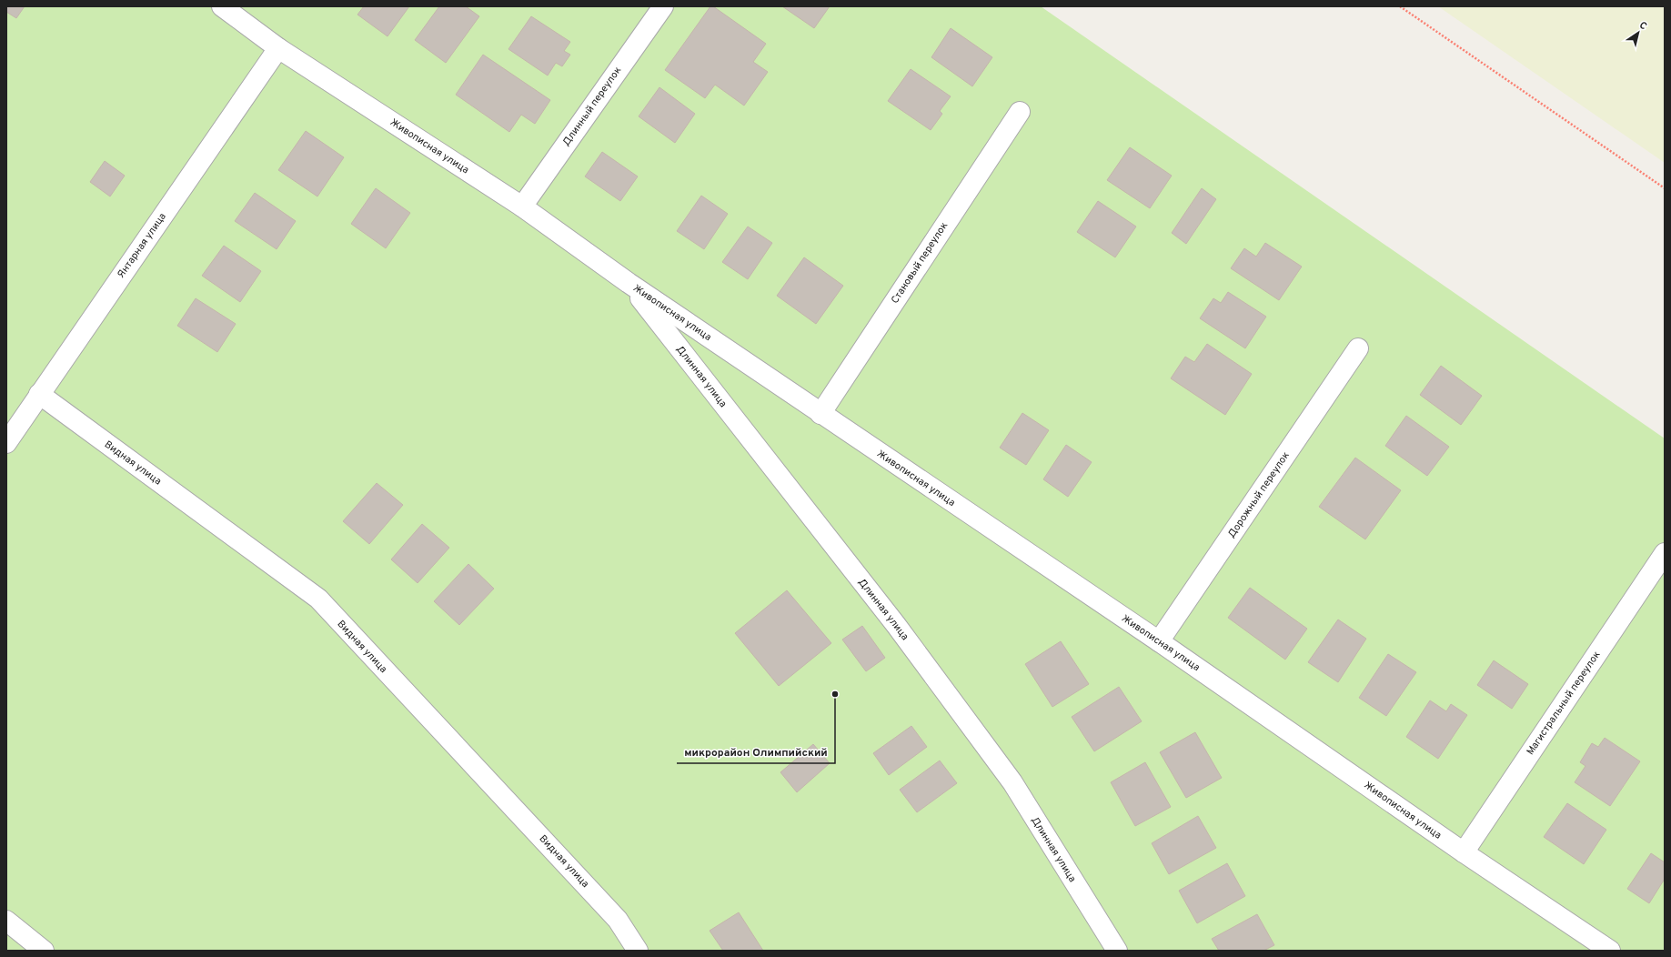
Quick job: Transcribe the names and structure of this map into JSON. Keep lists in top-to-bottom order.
{
  "streets": {
    "street": [
      "Длинный переулок",
      "Живописная улица",
      "Янтарная улица",
      "Становый переулок",
      "Длинная улица",
      "Видная улица",
      "Дорожный переулок",
      "Магистральный переулок"
    ]
  },
  "crossings": [
    ["Длинный переулок", "Живописная улица"],
    ["Живописная улица", "Янтарная улица"],
    ["Живописная улица", "Становый переулок"],
    ["Живописная улица", "Длинная улица"],
    ["Живописная улица", "Дорожный переулок"],
    ["Живописная улица", "Магистральный переулок"],
    ["Янтарная улица", "Видная улица"]
  ],
  "places": ["микрорайон Олимпийский"],
  "north": "top right"
}
